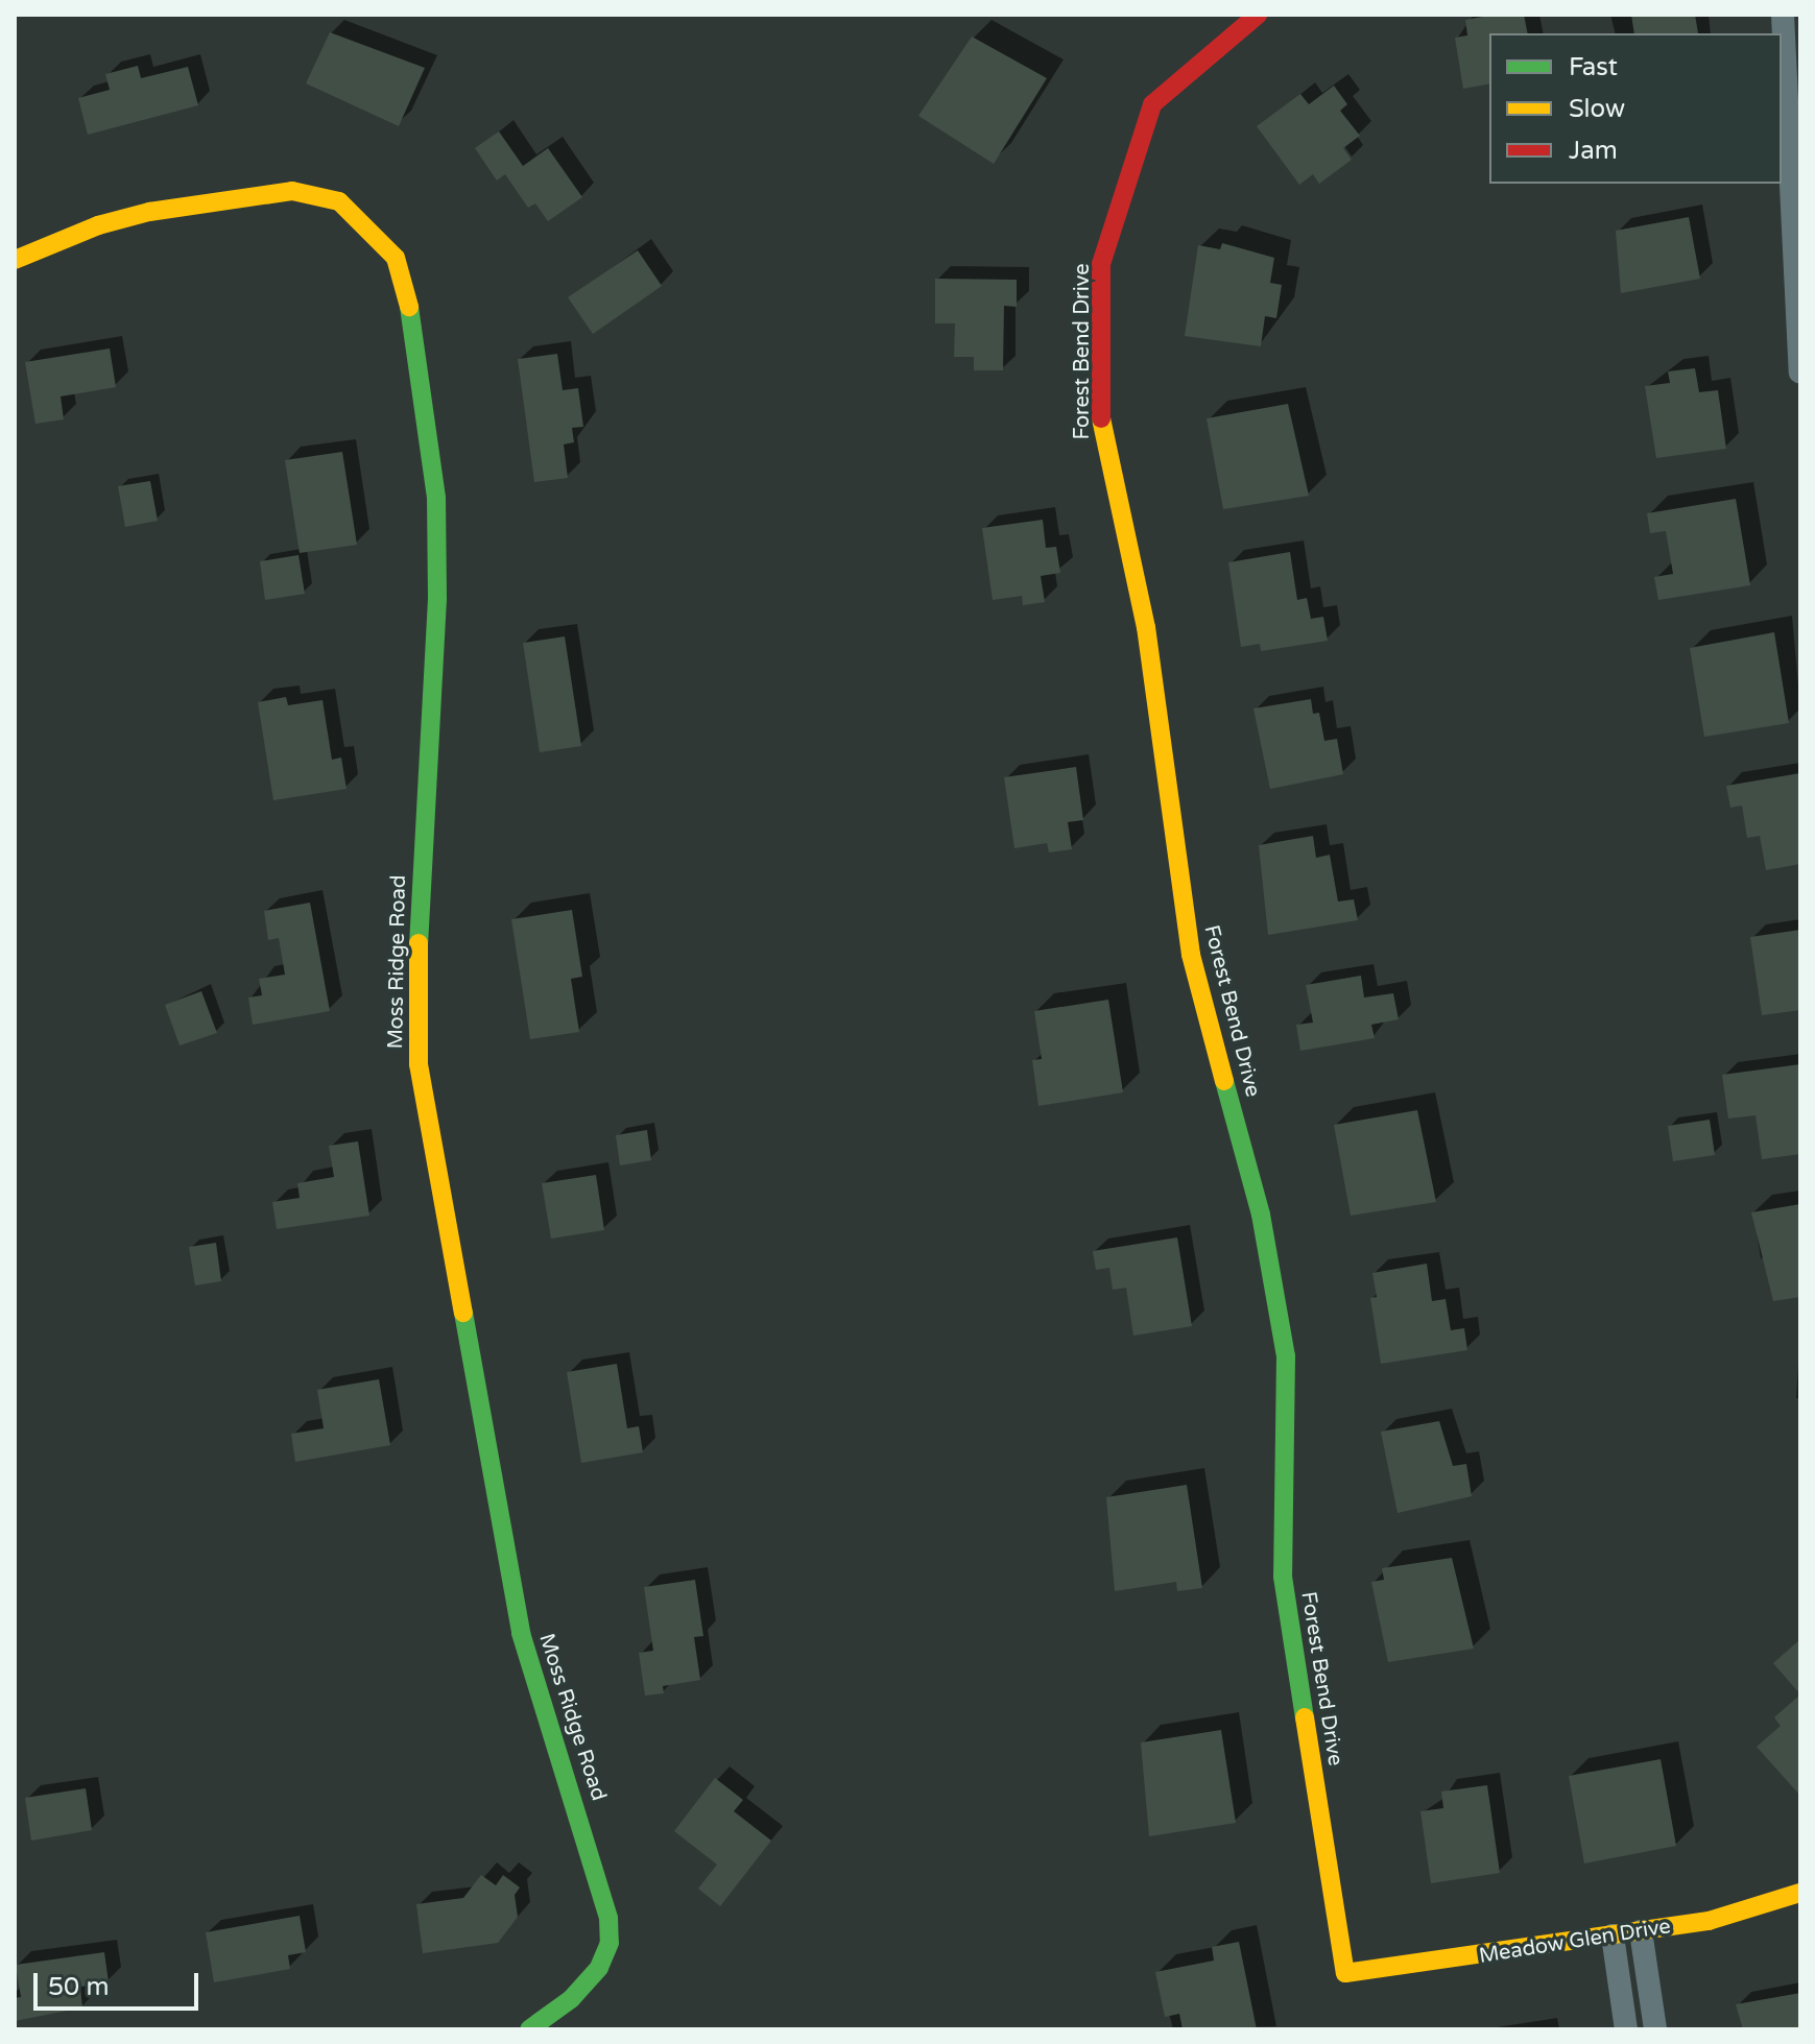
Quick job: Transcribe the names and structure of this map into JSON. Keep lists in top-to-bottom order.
{
  "streets": {
    "street": ["Forest Bend Drive", "Moss Ridge Road", "Meadow Glen Drive"]
  },
  "crossings": [
    ["Forest Bend Drive", "Meadow Glen Drive"]
  ],
  "legend": ["Fast", "Slow", "Jam"],
  "scale_bar": "50 m"
}
